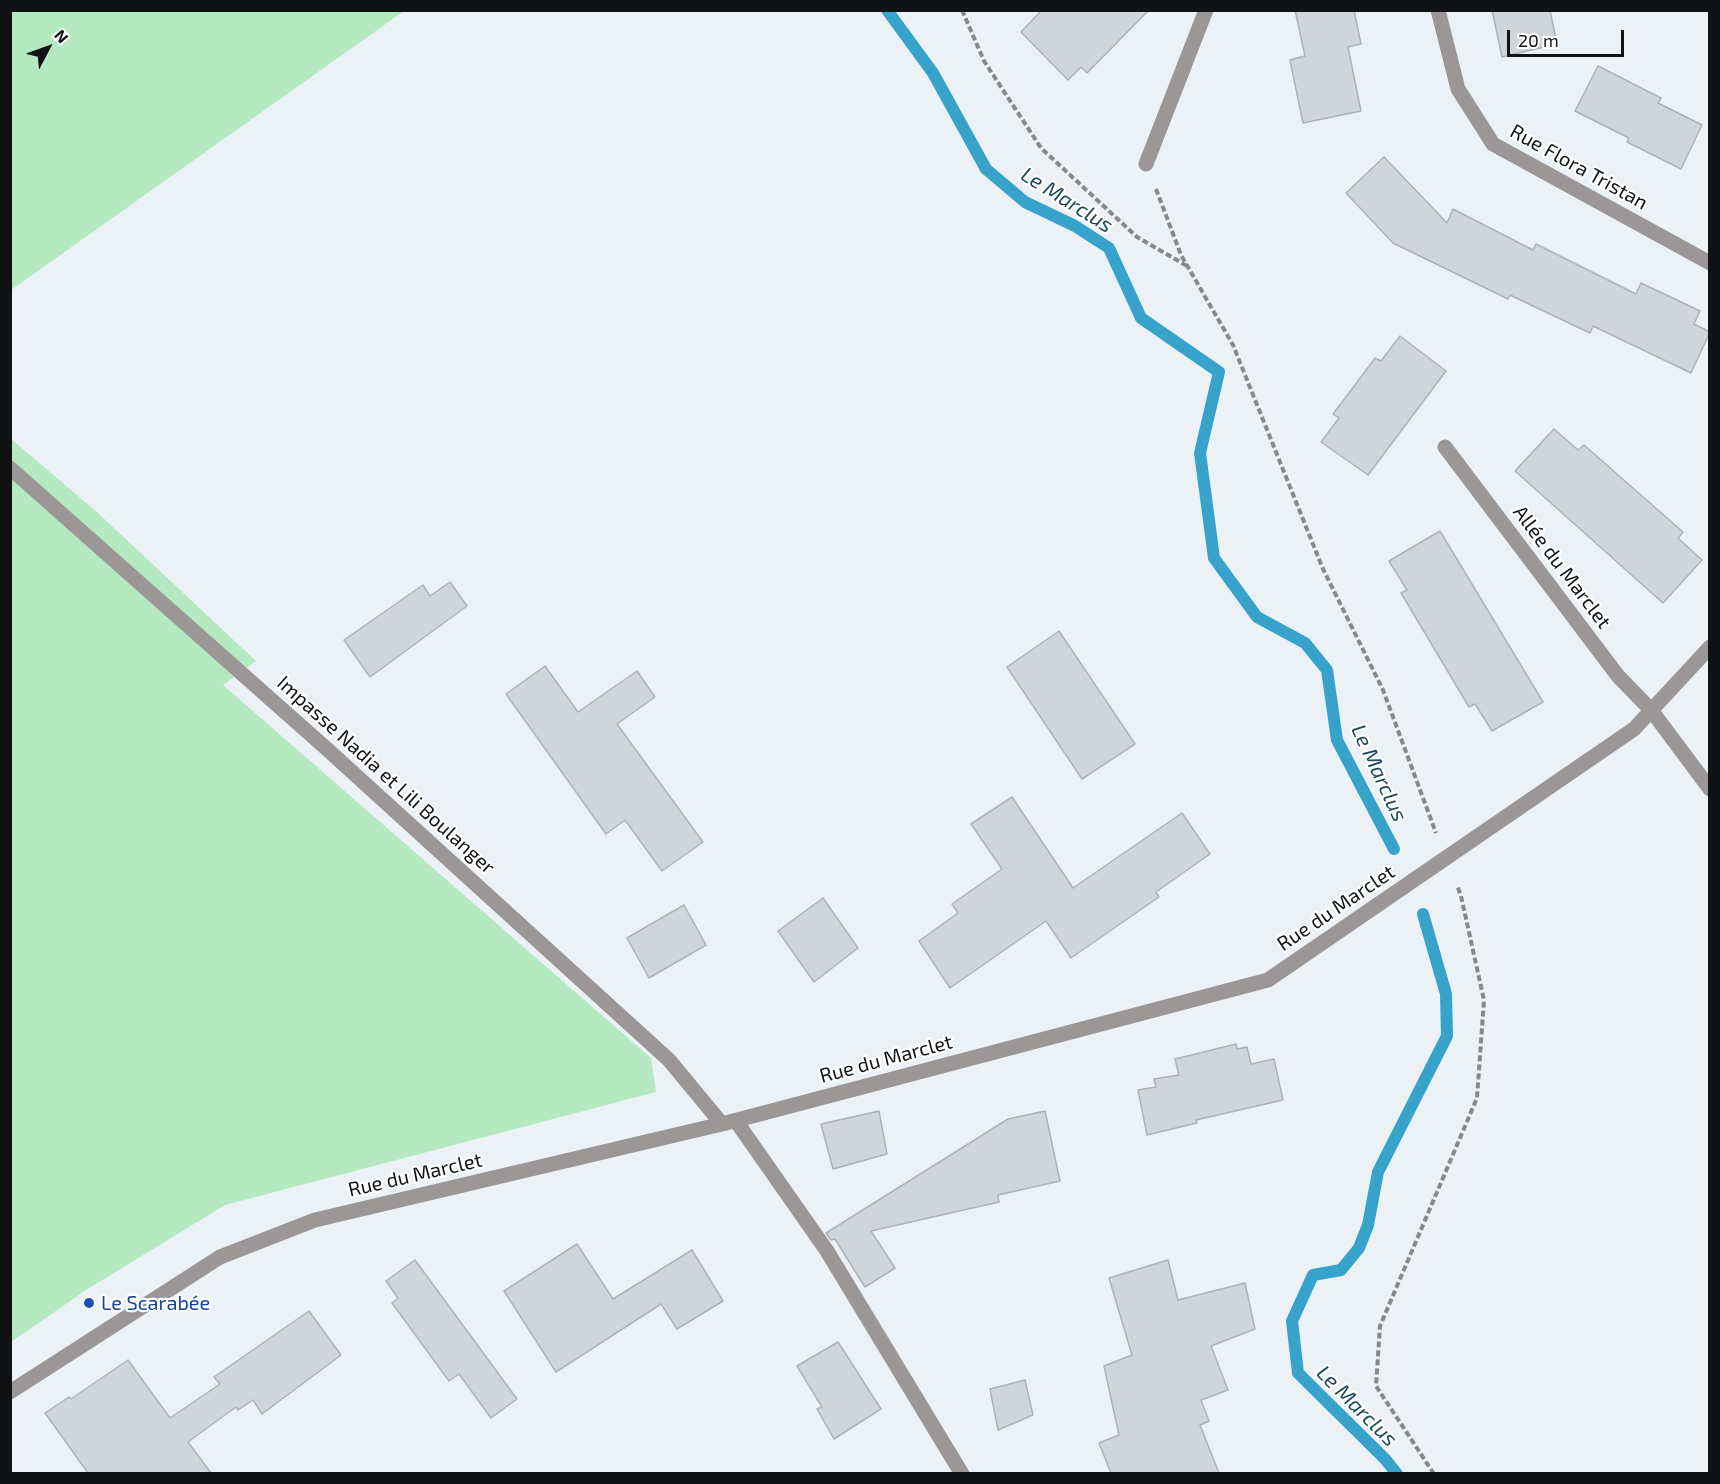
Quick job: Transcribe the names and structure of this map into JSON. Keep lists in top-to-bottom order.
{
  "streets": {
    "street": [
      "Rue Flora Tristan",
      "Allée du Marclet",
      "Impasse Nadia et Lili Boulanger",
      "Rue du Marclet"
    ]
  },
  "crossings": [
    ["Allée du Marclet", "Rue du Marclet"],
    ["Impasse Nadia et Lili Boulanger", "Rue du Marclet"]
  ],
  "water": ["Le Marclus"],
  "places": ["Le Scarabée"],
  "scale_bar": "20 m",
  "north": "top right"
}
